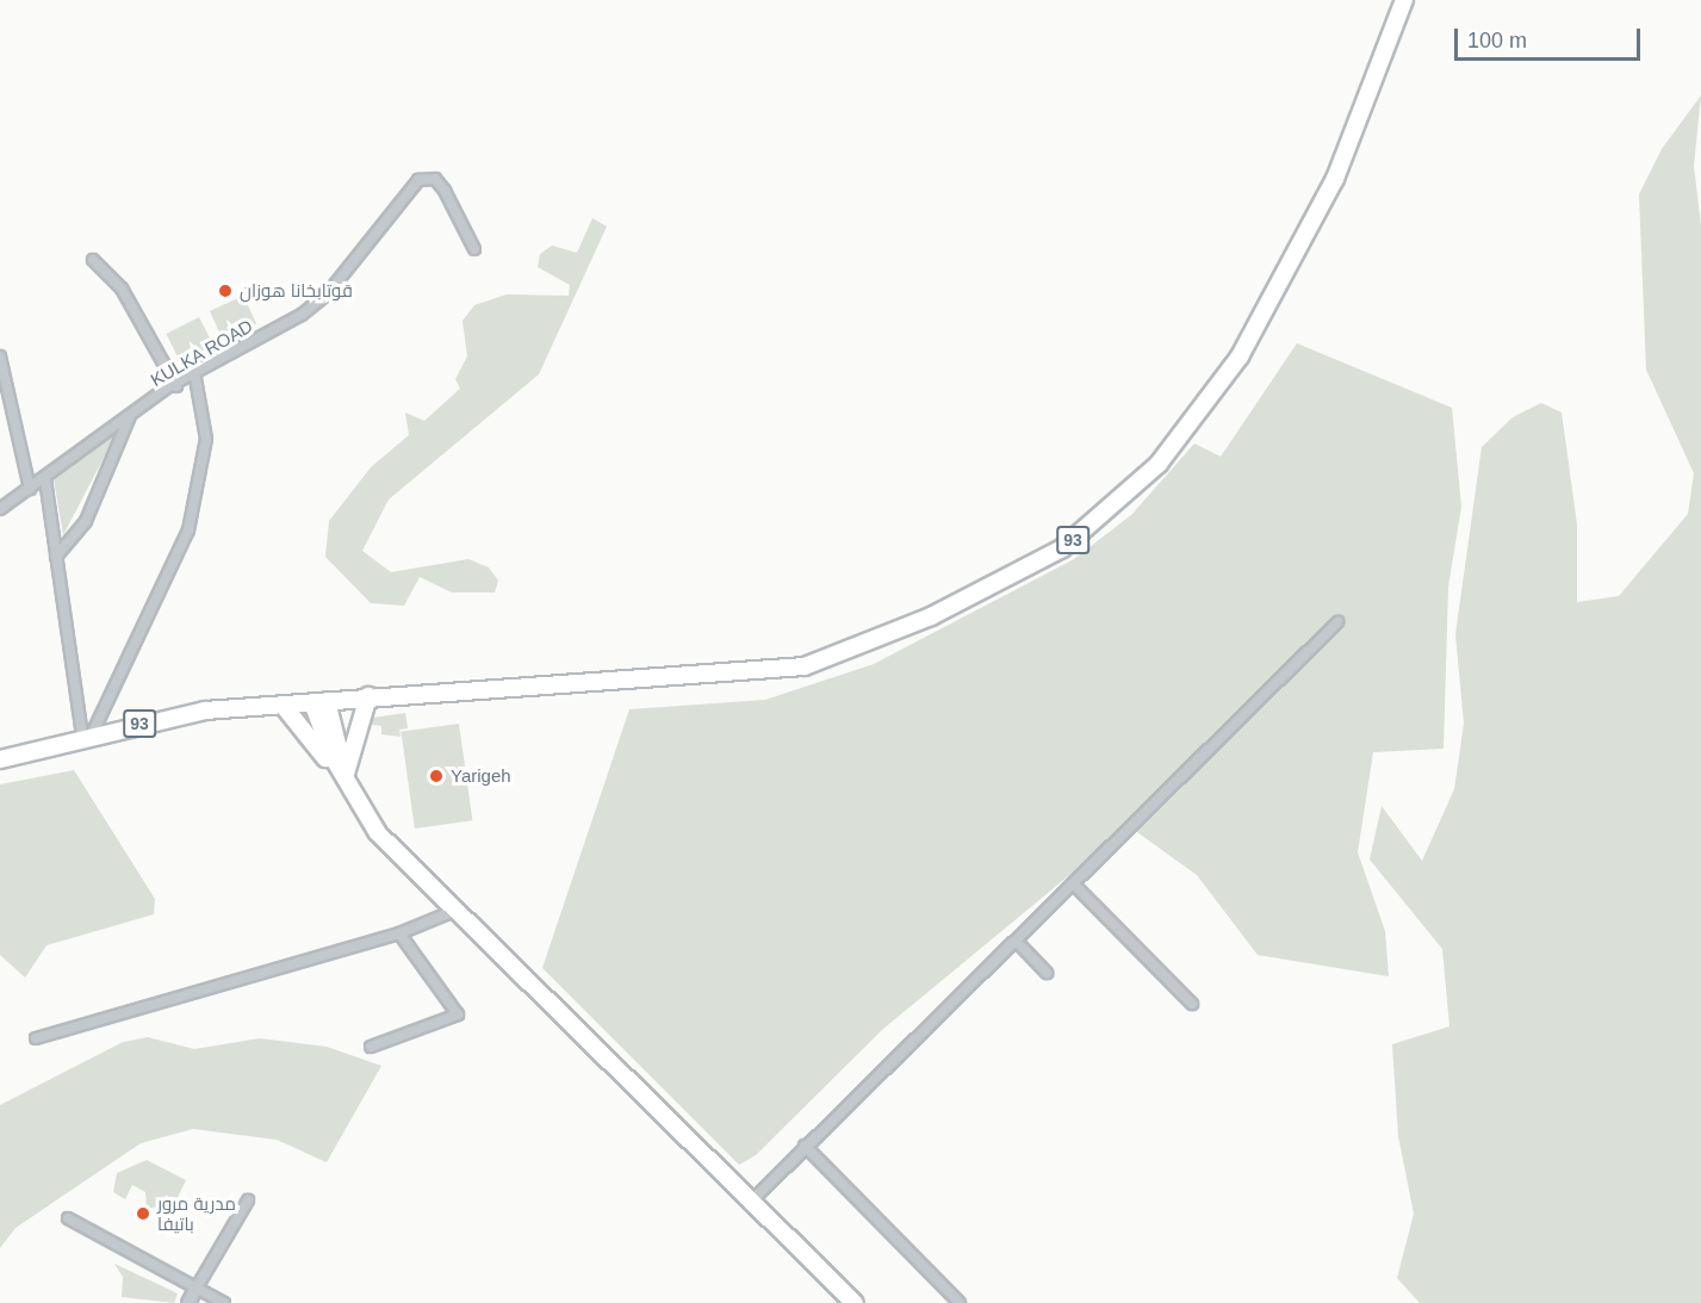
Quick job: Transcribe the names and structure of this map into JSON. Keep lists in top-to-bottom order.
{
  "streets": {
    "main road": ["93"],
    "street": ["KULKA ROAD"]
  },
  "places": ["قوتابخانا هوزان", "Yarigeh", "مدرية مرور باتيفا"],
  "scale_bar": "100 m"
}
